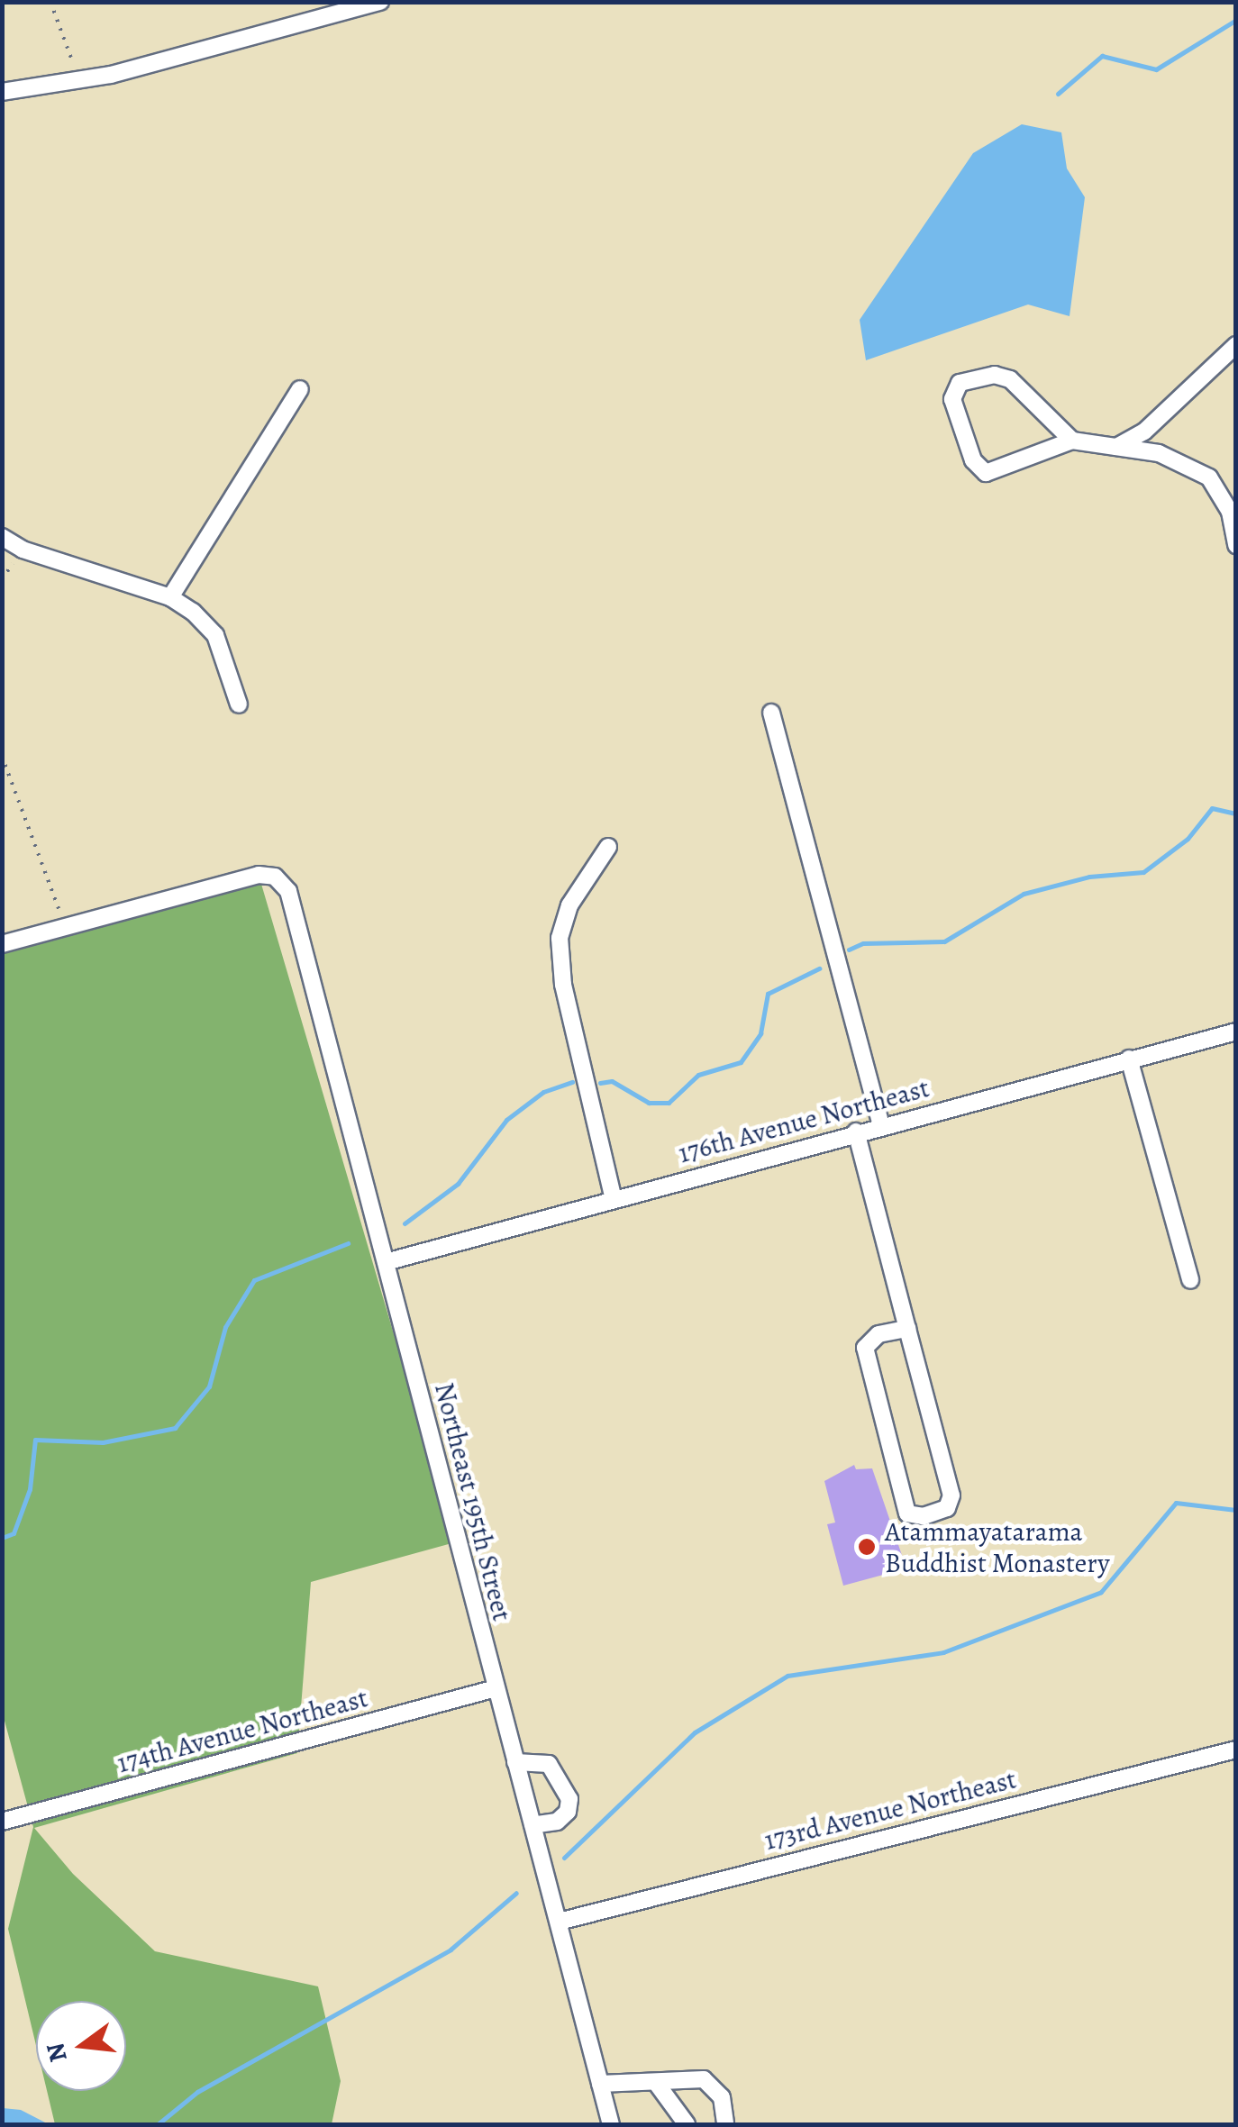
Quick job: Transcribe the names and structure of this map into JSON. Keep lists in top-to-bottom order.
{
  "streets": {
    "street": [
      "176th Avenue Northeast",
      "Northeast 195th Street",
      "174th Avenue Northeast",
      "173rd Avenue Northeast"
    ]
  },
  "crossings": [
    ["176th Avenue Northeast", "Northeast 195th Street"],
    ["Northeast 195th Street", "174th Avenue Northeast"],
    ["Northeast 195th Street", "173rd Avenue Northeast"]
  ],
  "places": ["Atammayatarama Buddhist Monastery"],
  "north": "left"
}
